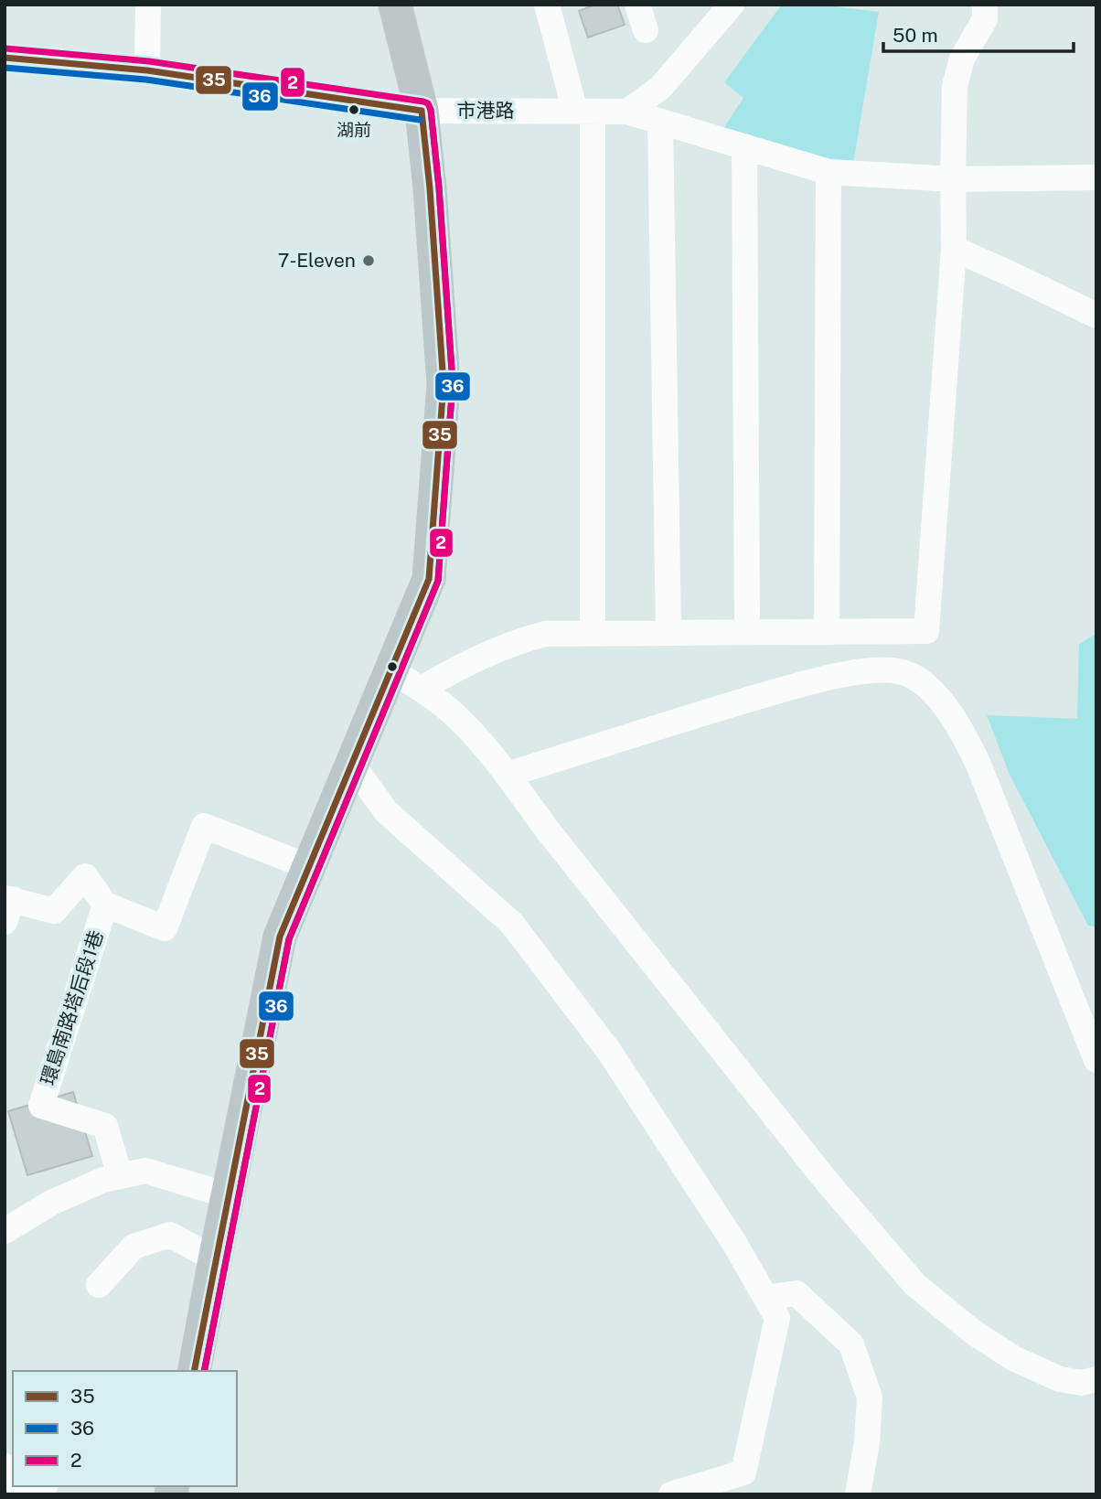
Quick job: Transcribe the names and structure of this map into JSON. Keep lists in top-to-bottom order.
{
  "streets": {
    "street": ["市港路", "環島南路塔后段1巷"]
  },
  "places": ["湖前", "7-Eleven"],
  "lines": ["transit line 2", "transit line 35", "transit line 36"],
  "legend": ["35", "36", "2"],
  "scale_bar": "50 m"
}
